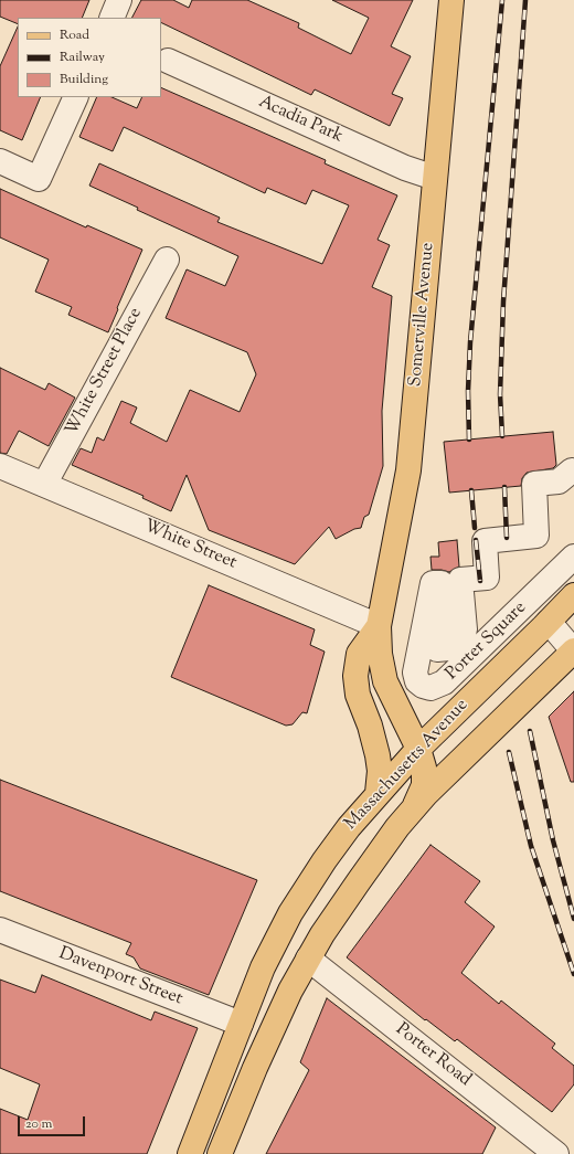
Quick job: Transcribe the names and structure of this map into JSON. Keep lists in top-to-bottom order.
{
  "streets": {
    "main road": ["Somerville Avenue", "Massachusetts Avenue"],
    "street": [
      "Acadia Park",
      "White Street Place",
      "White Street",
      "Porter Square",
      "Davenport Street",
      "Porter Road"
    ]
  },
  "crossings": [
    ["Acadia Park", "Somerville Avenue"],
    ["Somerville Avenue", "White Street"],
    ["Somerville Avenue", "Massachusetts Avenue"],
    ["White Street Place", "White Street"],
    ["Massachusetts Avenue", "Davenport Street"],
    ["Massachusetts Avenue", "Porter Road"]
  ],
  "legend": ["Road", "Railway", "Building"],
  "scale_bar": "20 m"
}
